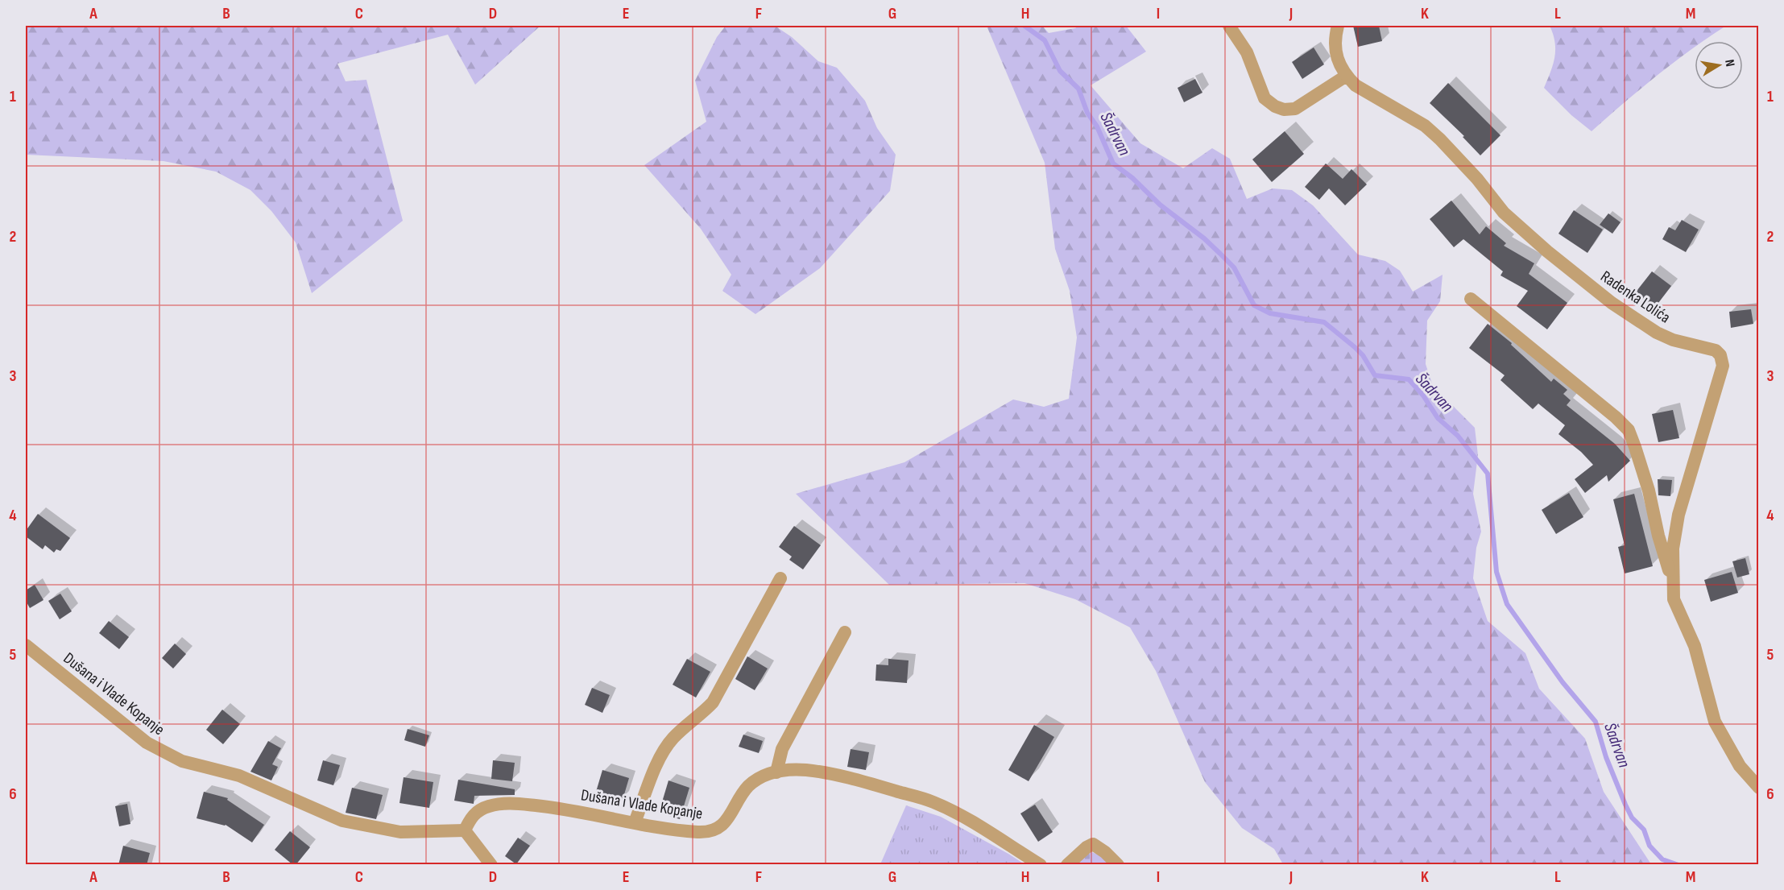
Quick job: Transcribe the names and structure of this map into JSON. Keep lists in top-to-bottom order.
{
  "streets": {
    "street": ["Radenka Lolića", "Dušana i Vlade Kopanje"]
  },
  "water": ["Šadrvan"],
  "north": "right",
  "grid": {
    "columns": [
      "A",
      "B",
      "C",
      "D",
      "E",
      "F",
      "G",
      "H",
      "I",
      "J",
      "K",
      "L",
      "M"
    ],
    "rows": [
      "1",
      "2",
      "3",
      "4",
      "5",
      "6"
    ]
  }
}
